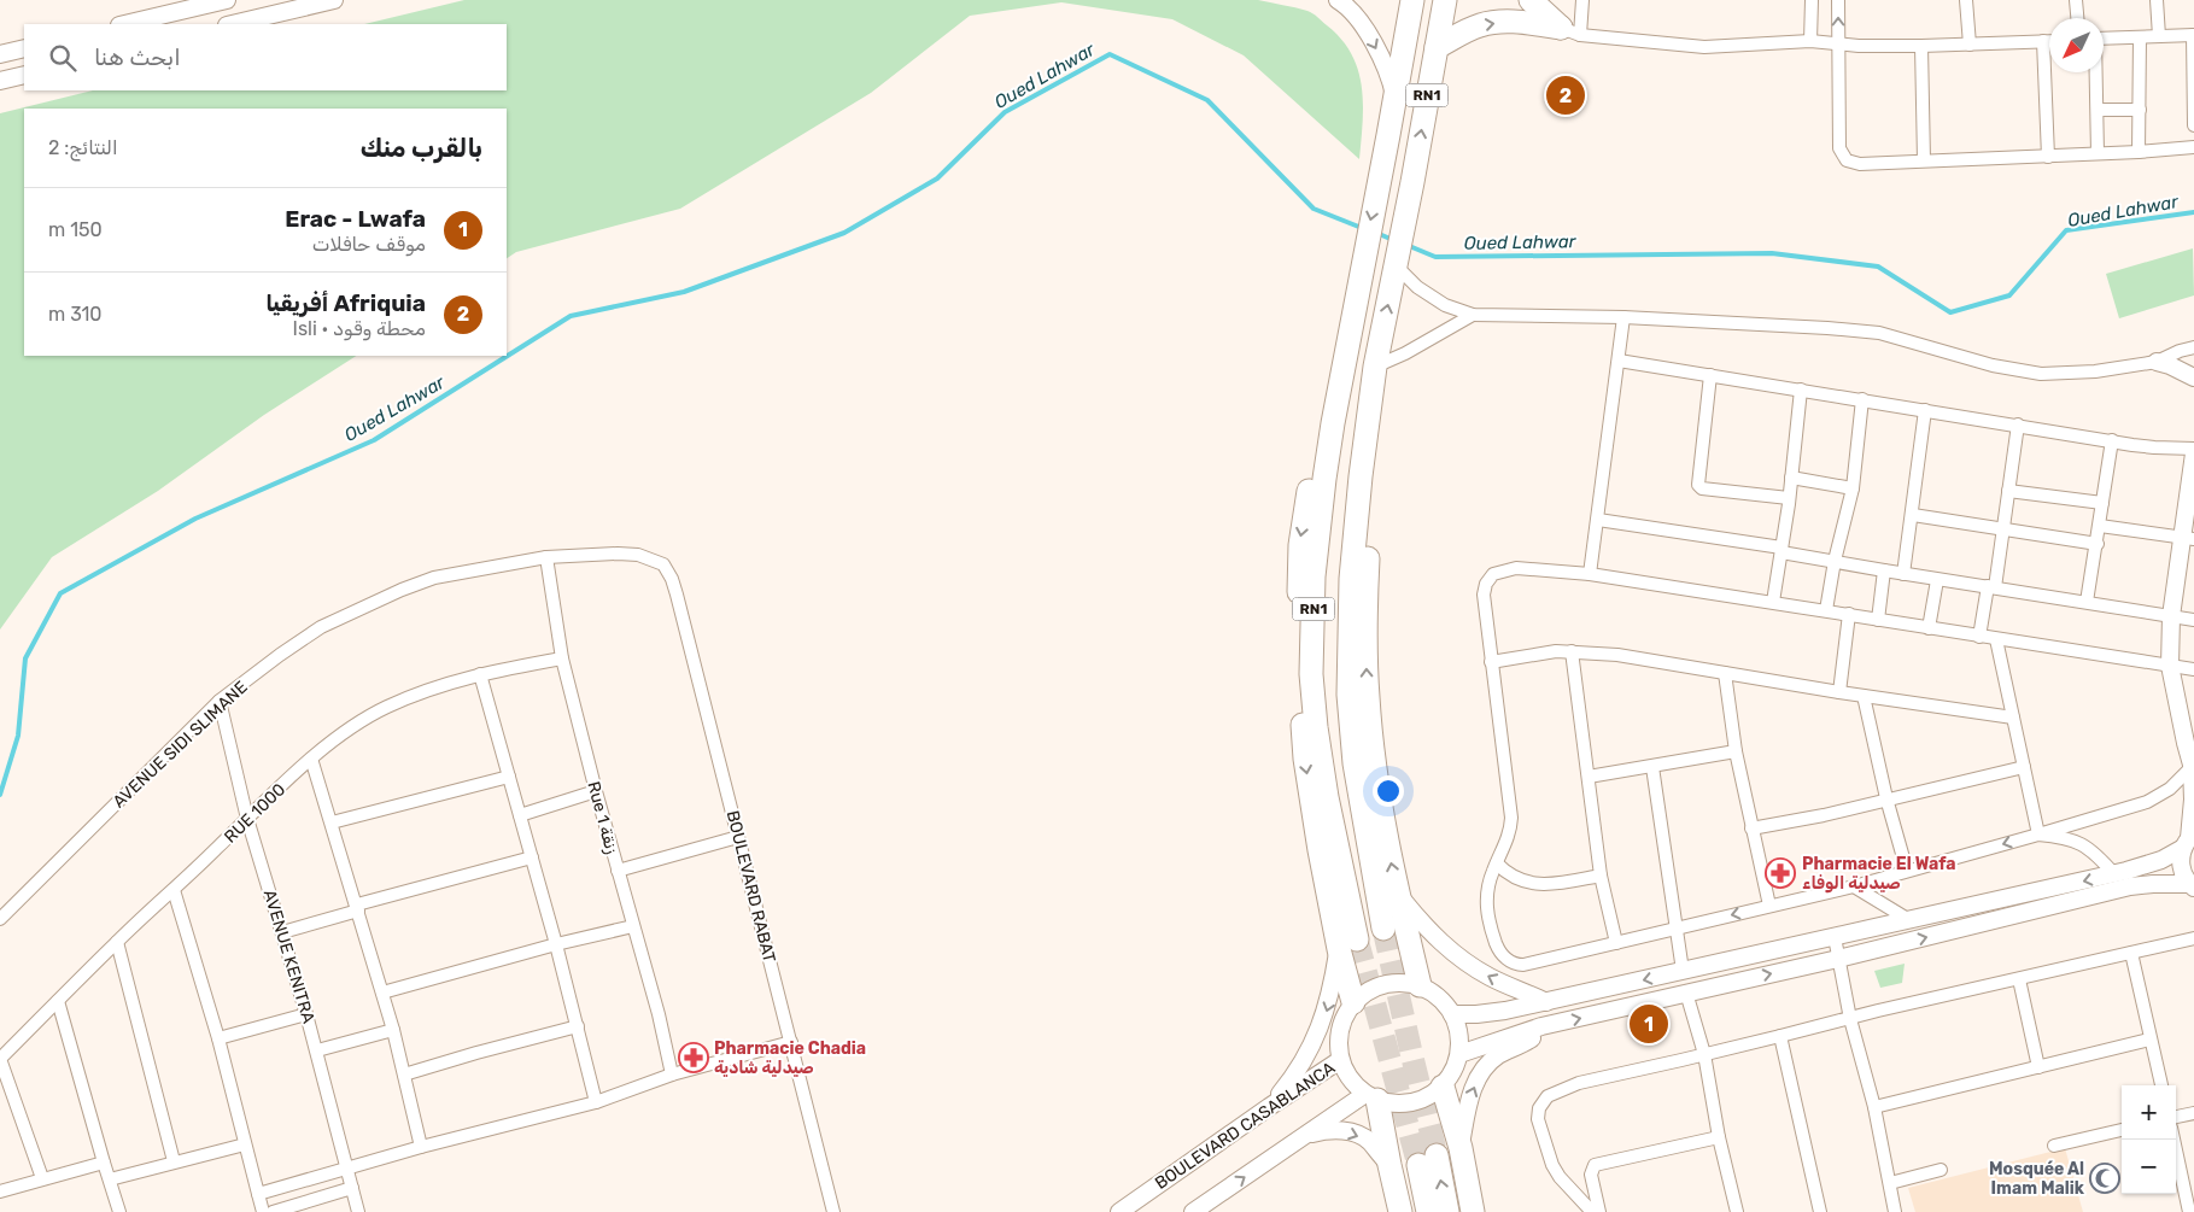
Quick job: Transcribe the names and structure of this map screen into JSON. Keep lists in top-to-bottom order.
{
  "streets": {
    "highway": ["RN1"],
    "main road": ["BOULEVARD CASABLANCA"],
    "street": [
      "AVENUE SIDI SLIMANE",
      "RUE 1000",
      "Rue 1 زنقة",
      "BOULEVARD RABAT",
      "AVENUE KENITRA"
    ]
  },
  "crossings": [
    ["AVENUE SIDI SLIMANE", "Rue 1 زنقة"],
    ["AVENUE SIDI SLIMANE", "BOULEVARD RABAT"],
    ["AVENUE SIDI SLIMANE", "AVENUE KENITRA"],
    ["RUE 1000", "Rue 1 زنقة"],
    ["RUE 1000", "AVENUE KENITRA"]
  ],
  "water": ["Oued Lahwar"],
  "places": {
    "pharmacy": ["Pharmacie El Wafa صيدلية الوفاء", "Pharmacie Chadia صيدلية شادية"],
    "mosque": ["Mosquée Al Imam Malik"]
  },
  "north": "bottom left",
  "page": {
    "search": "ابحث هنا",
    "pins": ["2", "1"],
    "heading": ["بالقرب منك", "النتائج: 2"],
    "list": [
      {
        "mark": "1",
        "name": "Erac - Lwafa",
        "note": "موقف حافلات",
        "value": "150 m"
      },
      {
        "mark": "2",
        "name": "Afriquia أفريقيا",
        "note": "محطة وقود · Isli",
        "value": "310 m"
      }
    ],
    "map_buttons": ["+", "−"]
  }
}
